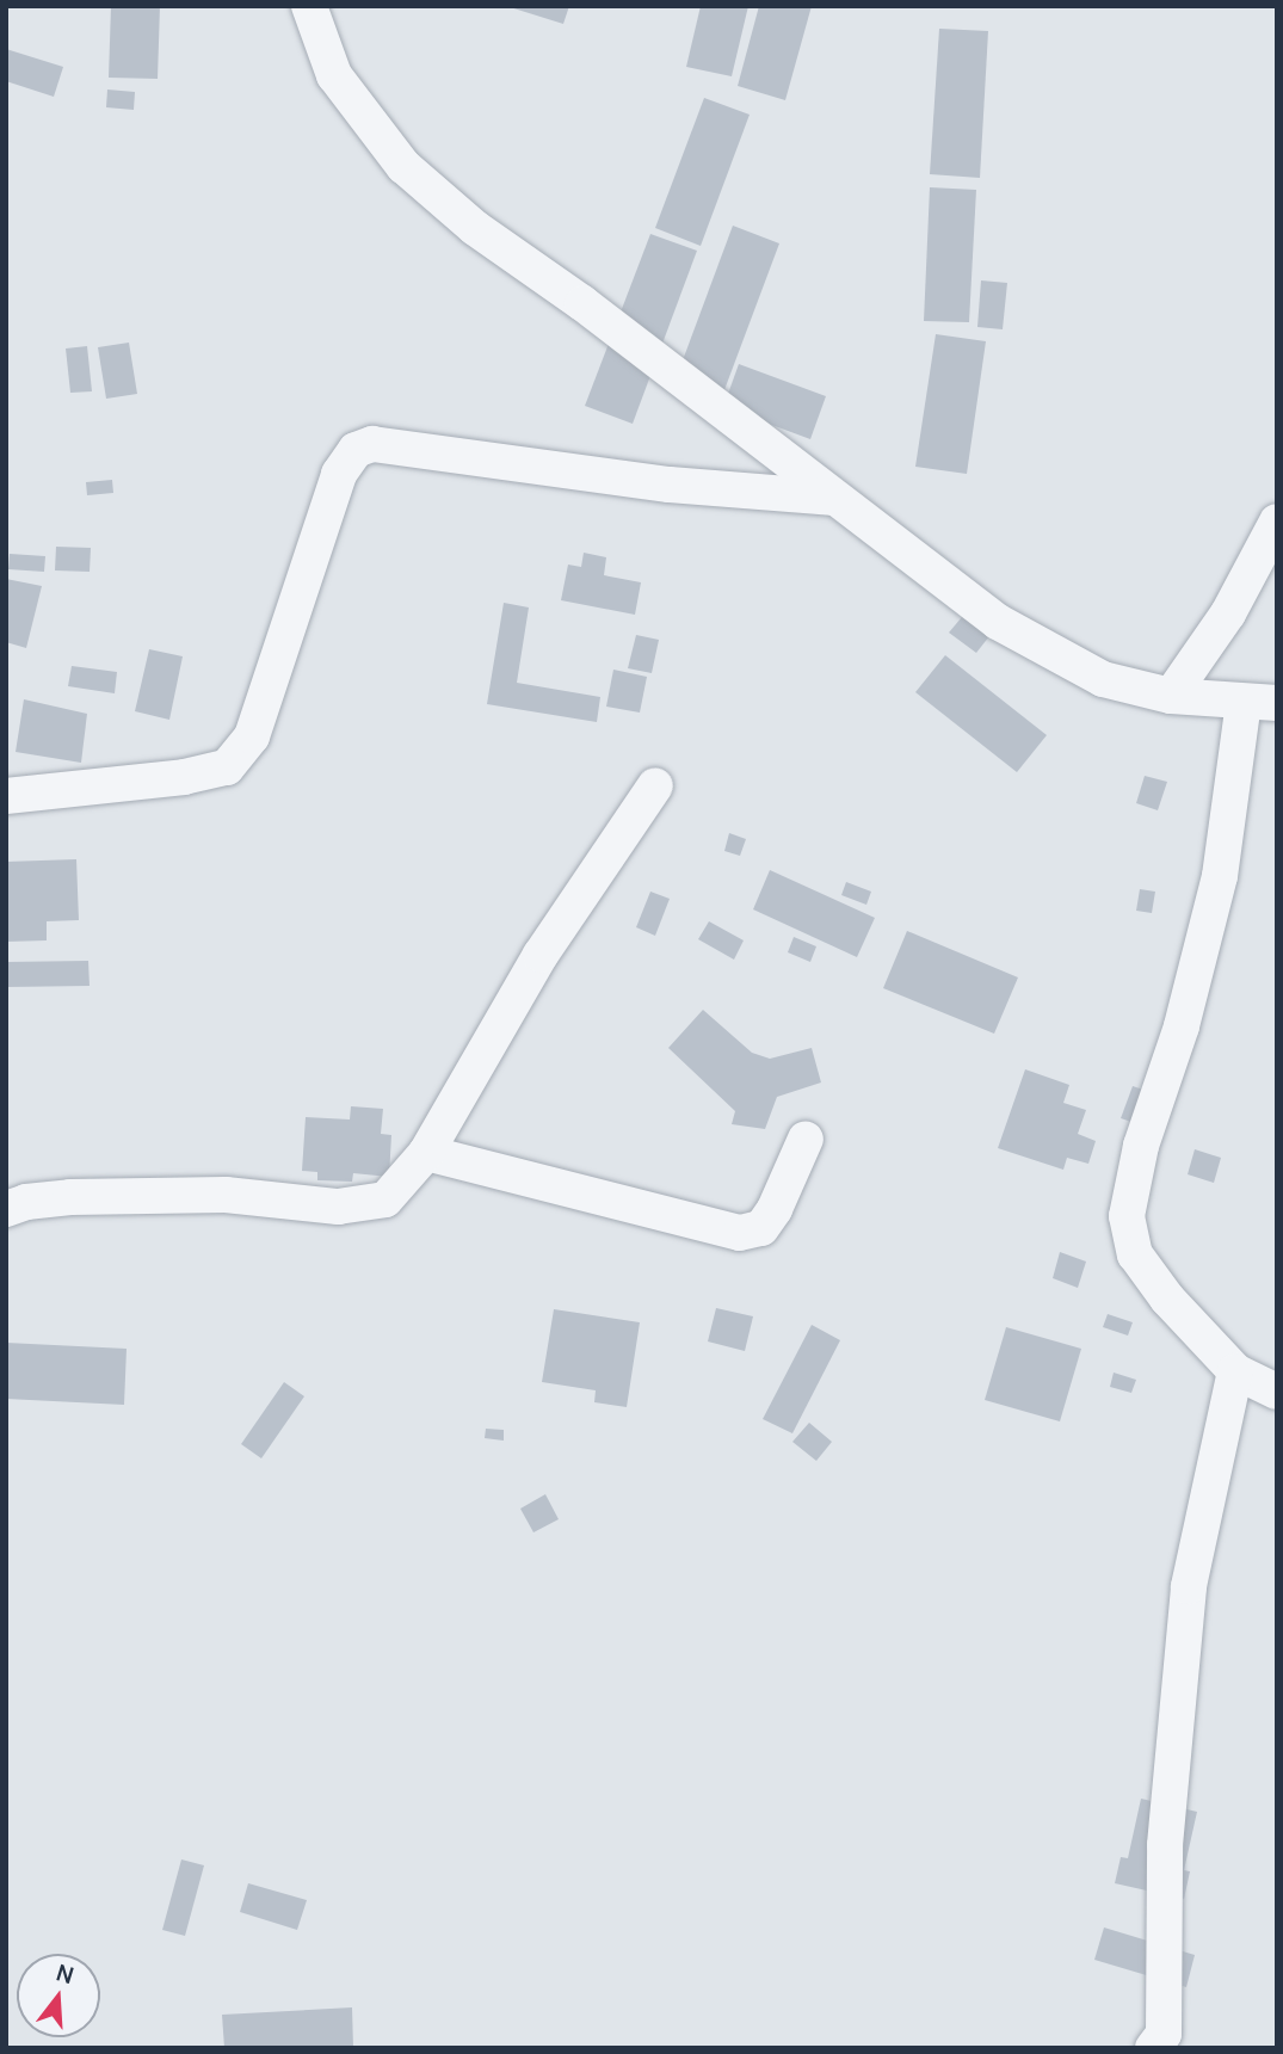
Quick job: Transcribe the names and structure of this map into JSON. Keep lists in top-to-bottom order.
{
  "north": "top"
}
